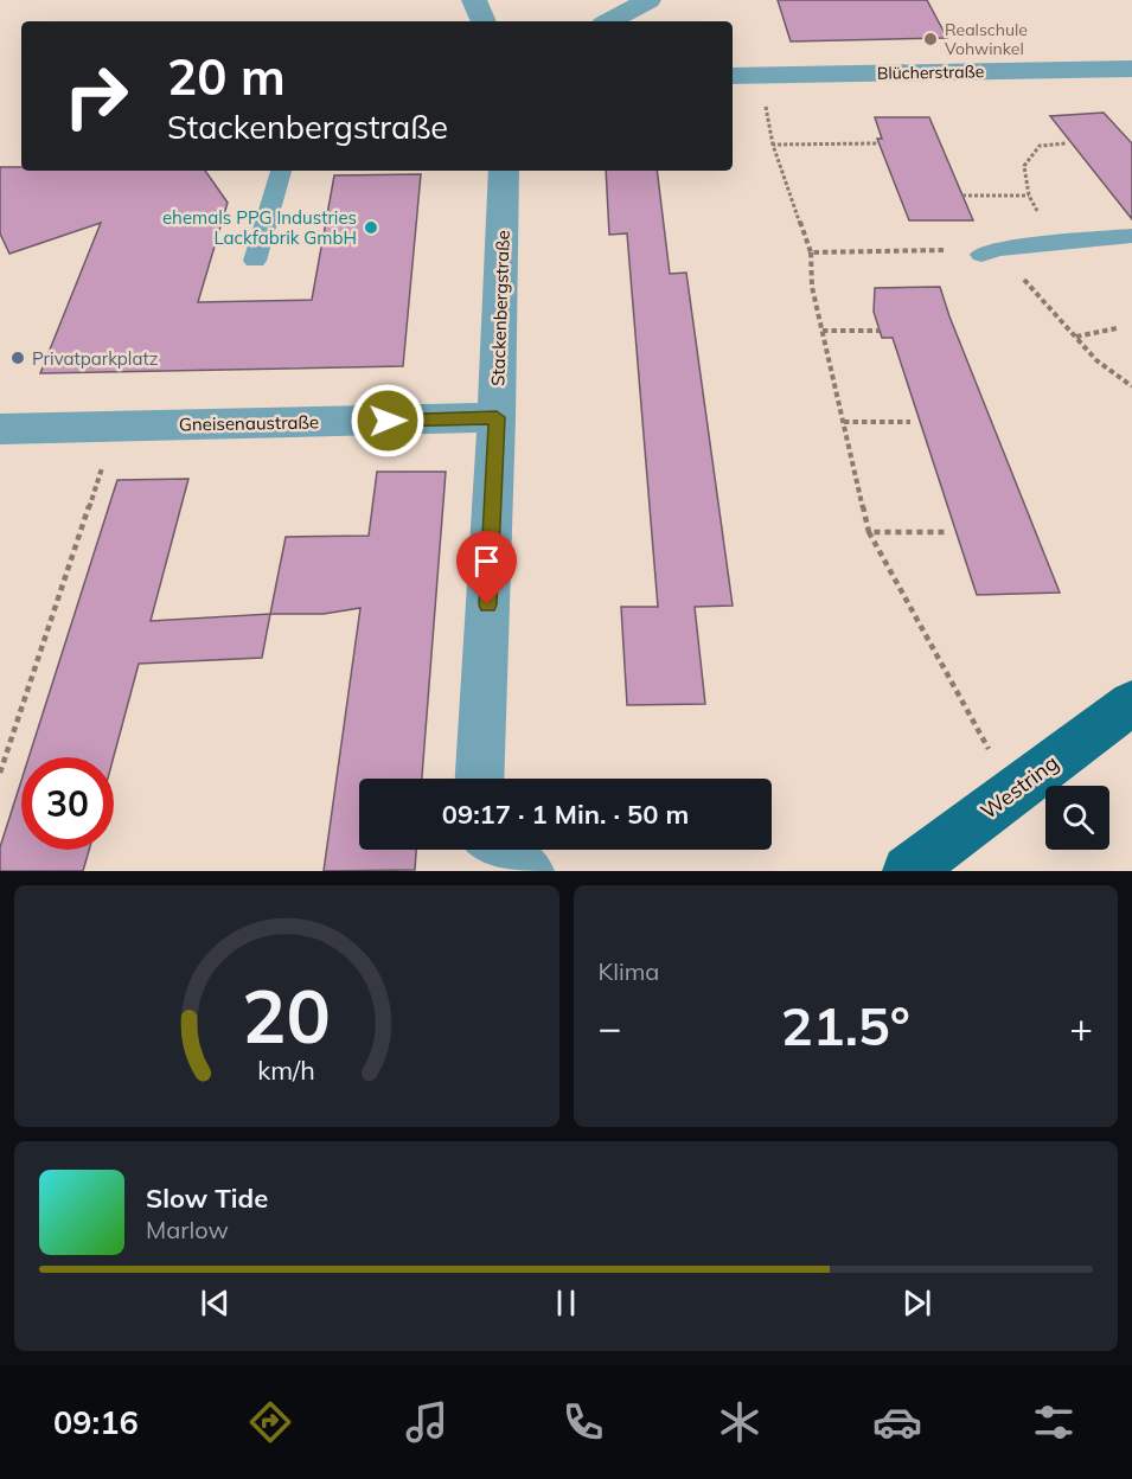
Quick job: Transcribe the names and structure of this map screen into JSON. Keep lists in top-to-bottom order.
{
  "streets": {
    "main road": ["Westring"],
    "street": ["Blücherstraße", "Stackenbergstraße", "Gneisenaustraße"]
  },
  "crossings": [
    ["Stackenbergstraße", "Gneisenaustraße"]
  ],
  "places": ["Realschule Vohwinkel", "ehemals PPG Industries Lackfabrik GmbH", "Privatparkplatz"],
  "page": {
    "turn": ["20 m", "Stackenbergstraße"],
    "limit": "30",
    "trip": "09:17 · 1 Min. · 50 m",
    "tile": "Klima",
    "heat": ["−", "21.5°", "+"],
    "song": ["Slow Tide", "Marlow"],
    "tabs": "09:16",
    "gauge": ["20", "km/h"]
  }
}
